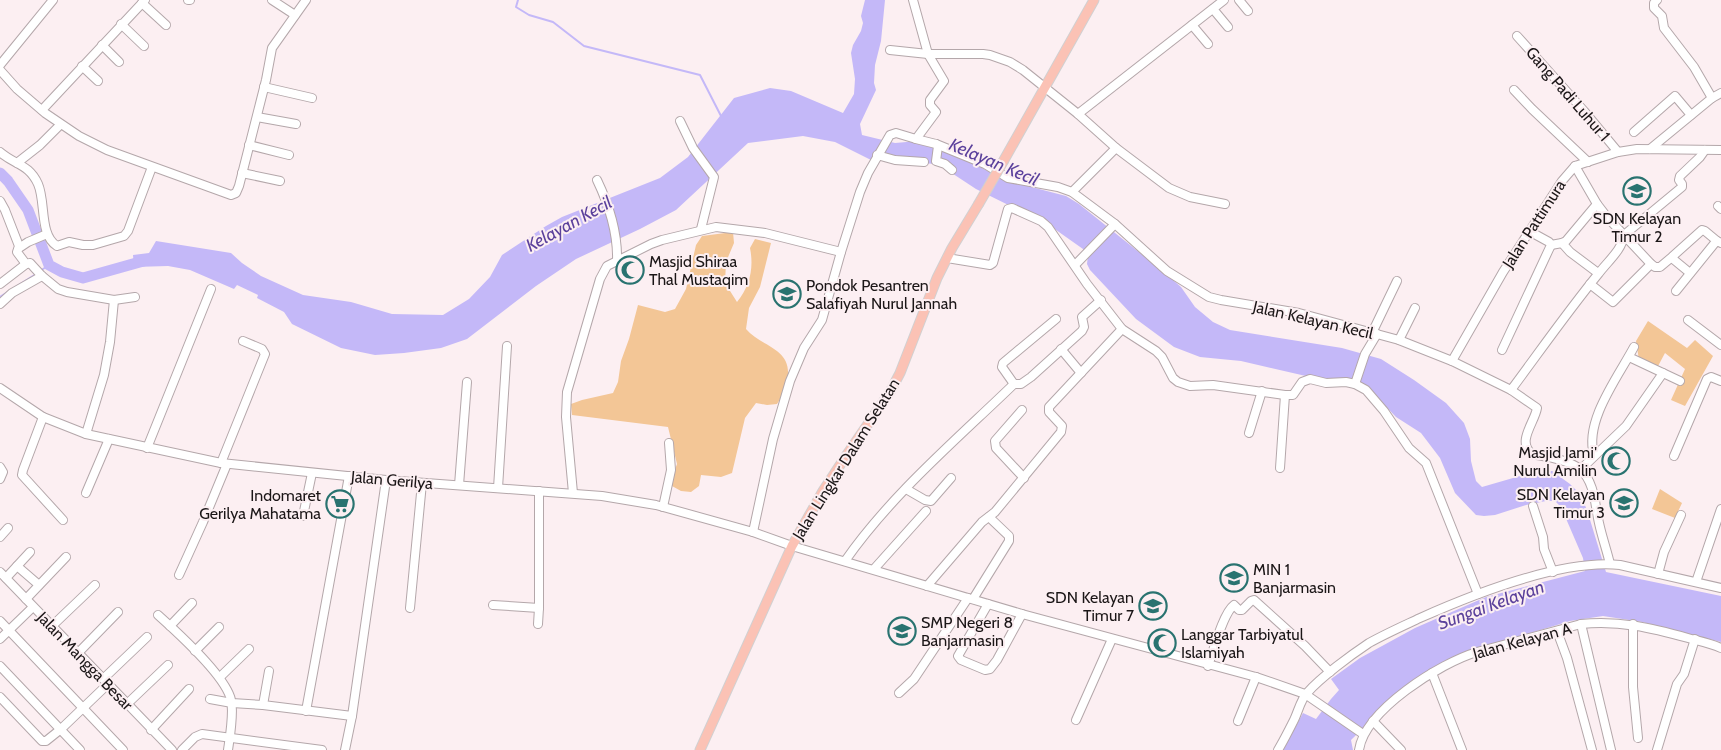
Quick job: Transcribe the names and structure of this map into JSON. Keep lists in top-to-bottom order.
{
  "streets": {
    "main road": ["Jalan Lingkar Dalam Selatan"],
    "street": [
      "Gang Padi Luhur 1",
      "Jalan Pattimura",
      "Jalan Kelayan Kecil",
      "Jalan Gerilya",
      "Jalan Kelayan A",
      "Jalan Mangga Besar"
    ]
  },
  "crossings": [
    ["Gang Padi Luhur 1", "Jalan Pattimura"],
    ["Jalan Pattimura", "Jalan Kelayan Kecil"],
    ["Jalan Lingkar Dalam Selatan", "Jalan Gerilya"],
    ["Jalan Gerilya", "Jalan Kelayan A"]
  ],
  "water": ["Kelayan Kecil", "Sungai Kelayan"],
  "places": {
    "school or university": [
      "SDN Kelayan Timur 2",
      "Pondok Pesantren Salafiyah Nurul Jannah",
      "SDN Kelayan Timur 3",
      "MIN 1 Banjarmasin",
      "SDN Kelayan Timur 7",
      "SMP Negeri 8 Banjarmasin"
    ],
    "mosque": ["Masjid Shiraa Thal Mustaqim", "Masjid Jami' Nurul Amilin", "Langgar Tarbiyatul Islamiyah"],
    "supermarket": ["Indomaret Gerilya Mahatama"]
  }
}
